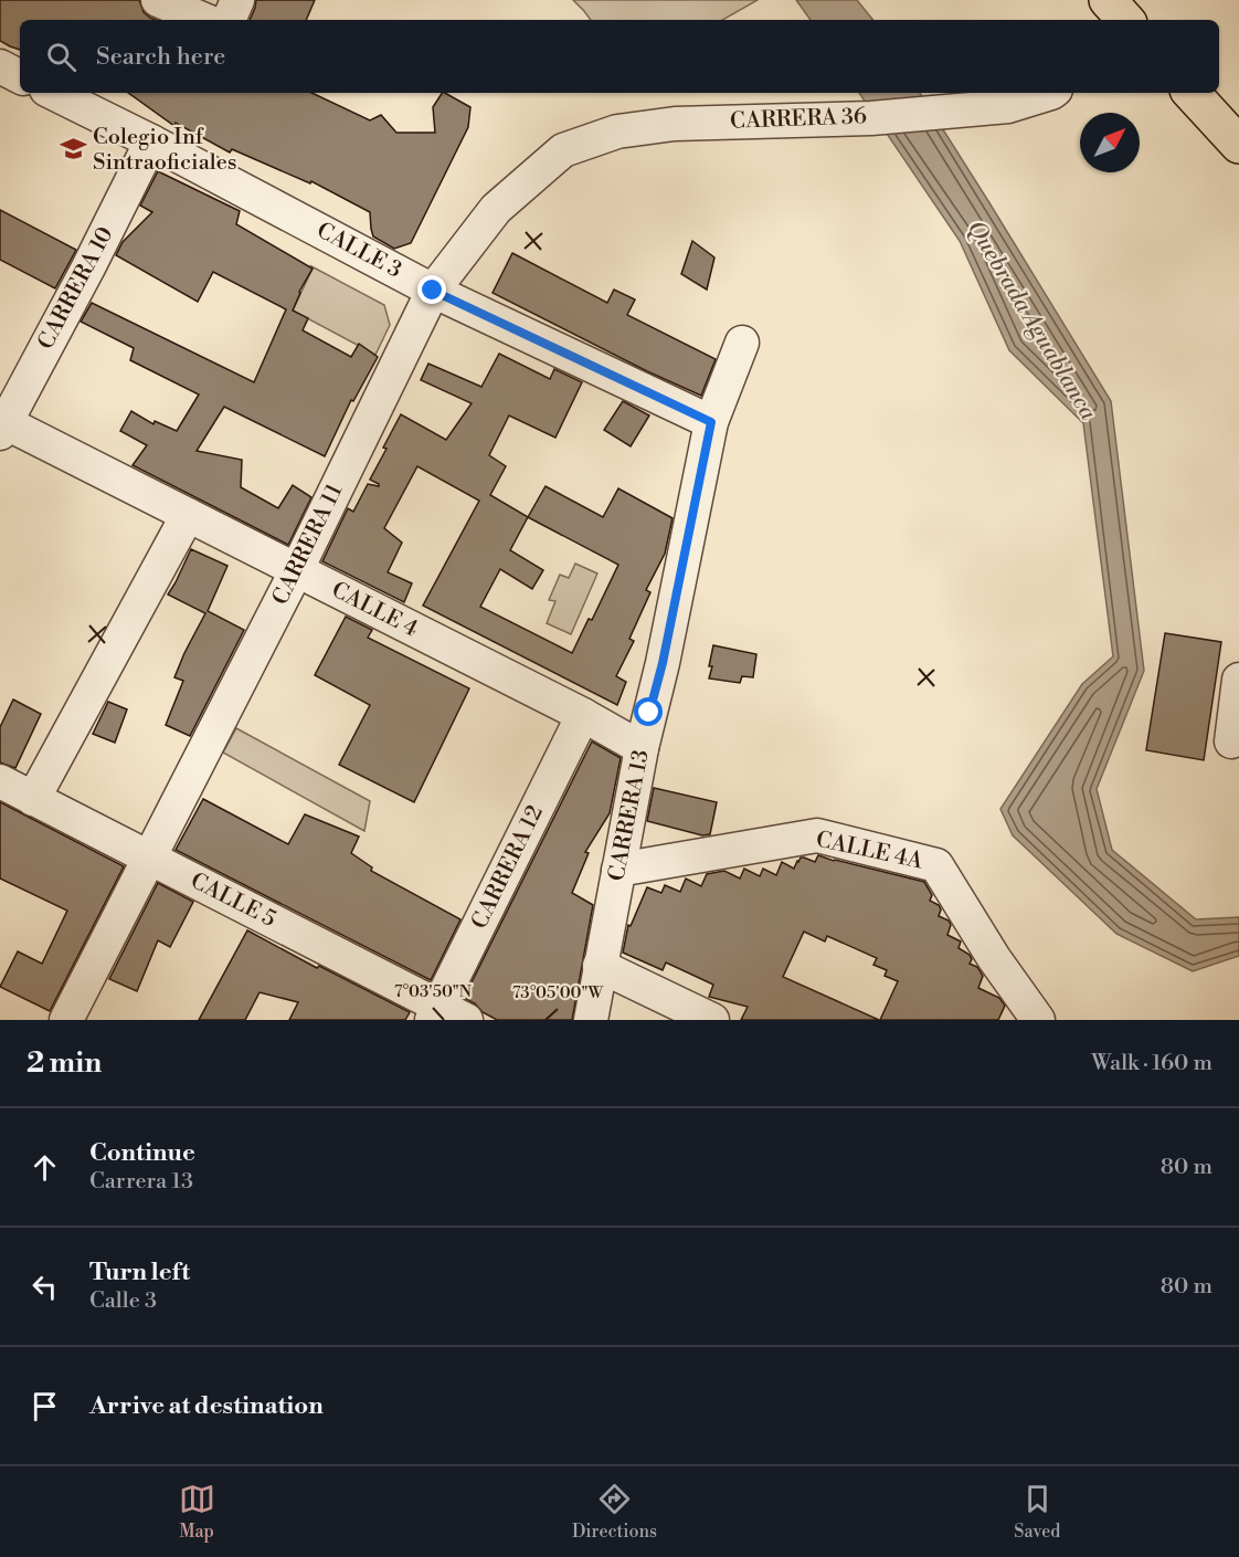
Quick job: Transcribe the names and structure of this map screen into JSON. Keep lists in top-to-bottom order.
{
  "streets": {
    "street": [
      "CARRERA 36",
      "CALLE 3",
      "CARRERA 10",
      "CARRERA 11",
      "CALLE 4",
      "CARRERA 13",
      "CALLE 4A",
      "CARRERA 12",
      "CALLE 5"
    ]
  },
  "crossings": [
    ["CARRERA 36", "CARRERA 11"],
    ["CALLE 3", "CARRERA 10"],
    ["CALLE 3", "CARRERA 11"],
    ["CALLE 3", "CARRERA 13"],
    ["CARRERA 10", "CALLE 4"],
    ["CARRERA 11", "CALLE 4"],
    ["CARRERA 11", "CALLE 5"],
    ["CALLE 4", "CARRERA 13"],
    ["CALLE 4", "CARRERA 12"],
    ["CARRERA 13", "CALLE 4A"],
    ["CARRERA 12", "CALLE 5"]
  ],
  "water": ["Quebrada Aguablanca"],
  "places": {
    "school or university": ["Colegio Inf Sintraoficiales"]
  },
  "north": "top right",
  "page": {
    "search": "Search here",
    "heading": ["2 min", "Walk · 160 m"],
    "list": [
      ["Continue", "Carrera 13", "80 m"],
      ["Turn left", "Calle 3", "80 m"],
      "Arrive at destination"
    ],
    "nav": ["Map", "Directions", "Saved"]
  },
  "coordinates": ["7°03'50\"N", "73°05'00\"W"]
}
